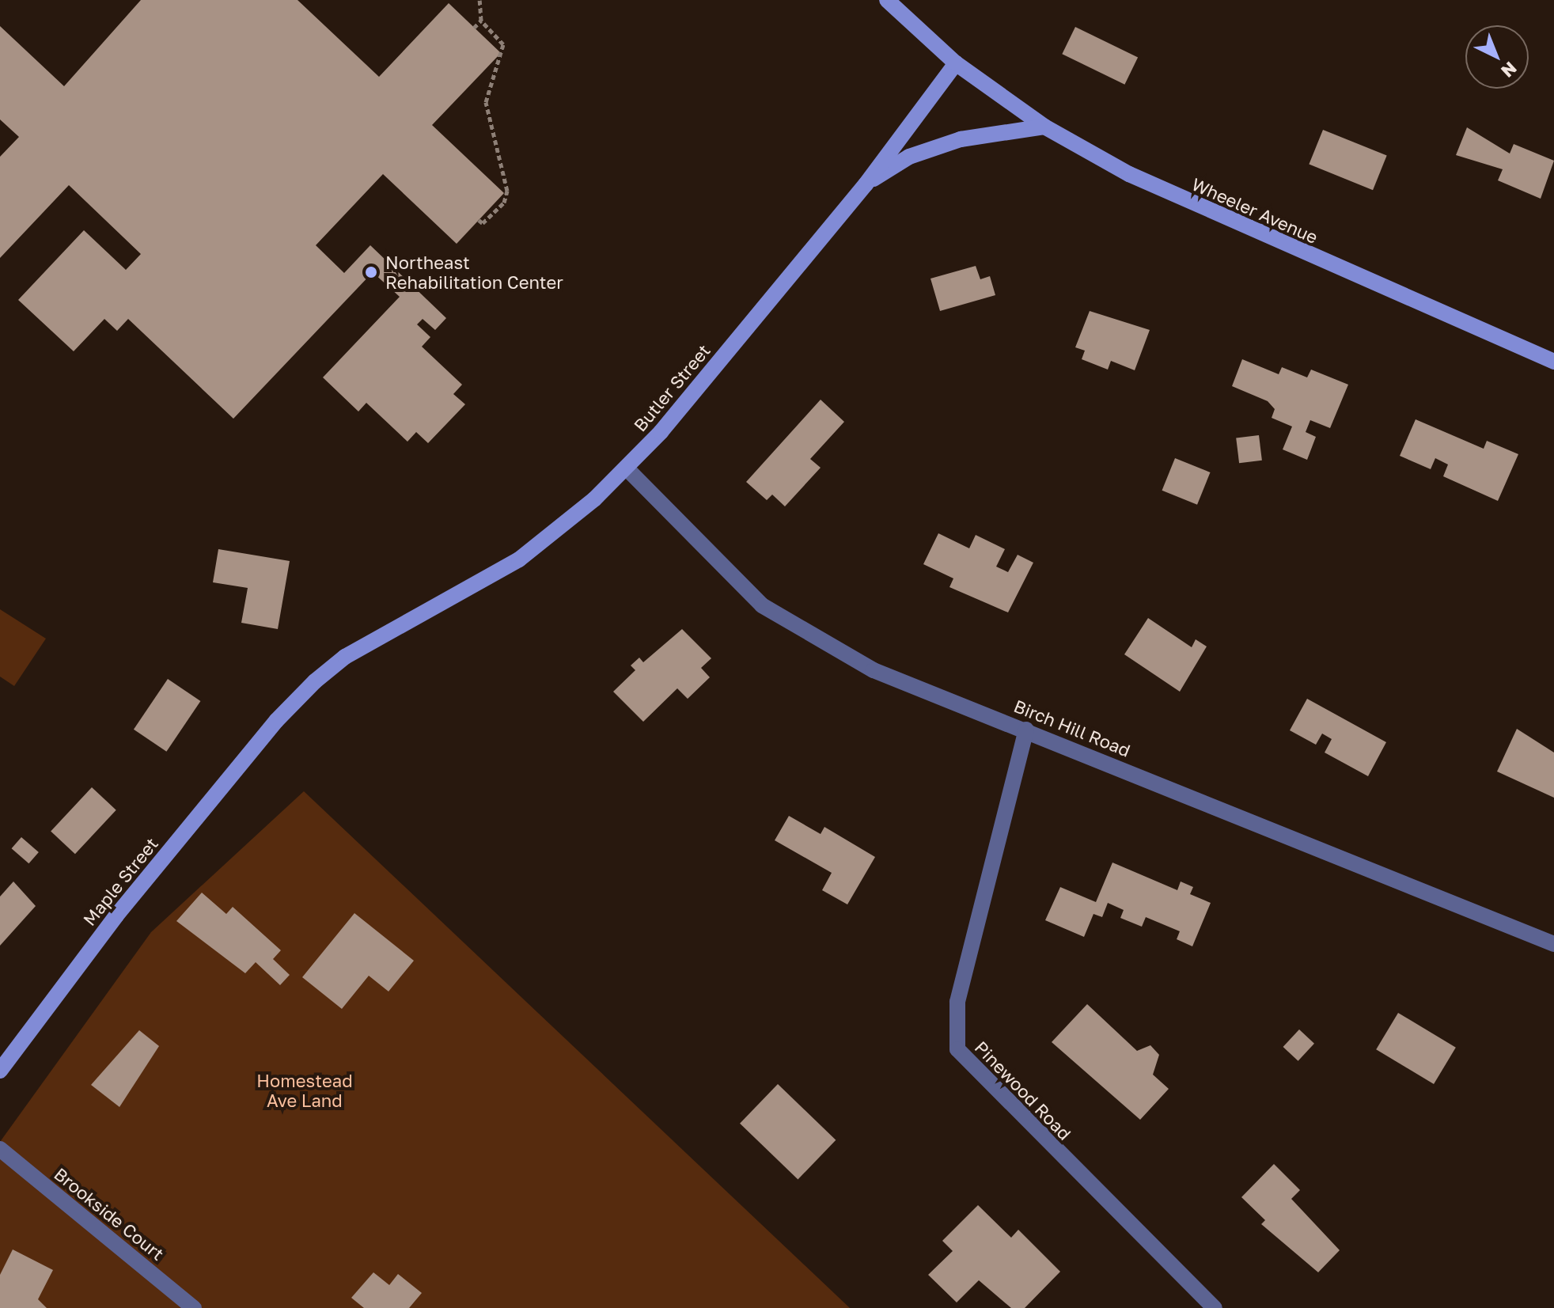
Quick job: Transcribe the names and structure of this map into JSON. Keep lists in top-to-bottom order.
{
  "streets": {
    "street": [
      "Wheeler Avenue",
      "Butler Street",
      "Birch Hill Road",
      "Maple Street",
      "Pinewood Road",
      "Brookside Court"
    ]
  },
  "crossings": [
    ["Wheeler Avenue", "Butler Street"],
    ["Butler Street", "Birch Hill Road"],
    ["Butler Street", "Maple Street"],
    ["Birch Hill Road", "Pinewood Road"]
  ],
  "parks": ["Homestead Ave Land"],
  "places": ["Northeast Rehabilitation Center"],
  "north": "bottom right"
}
